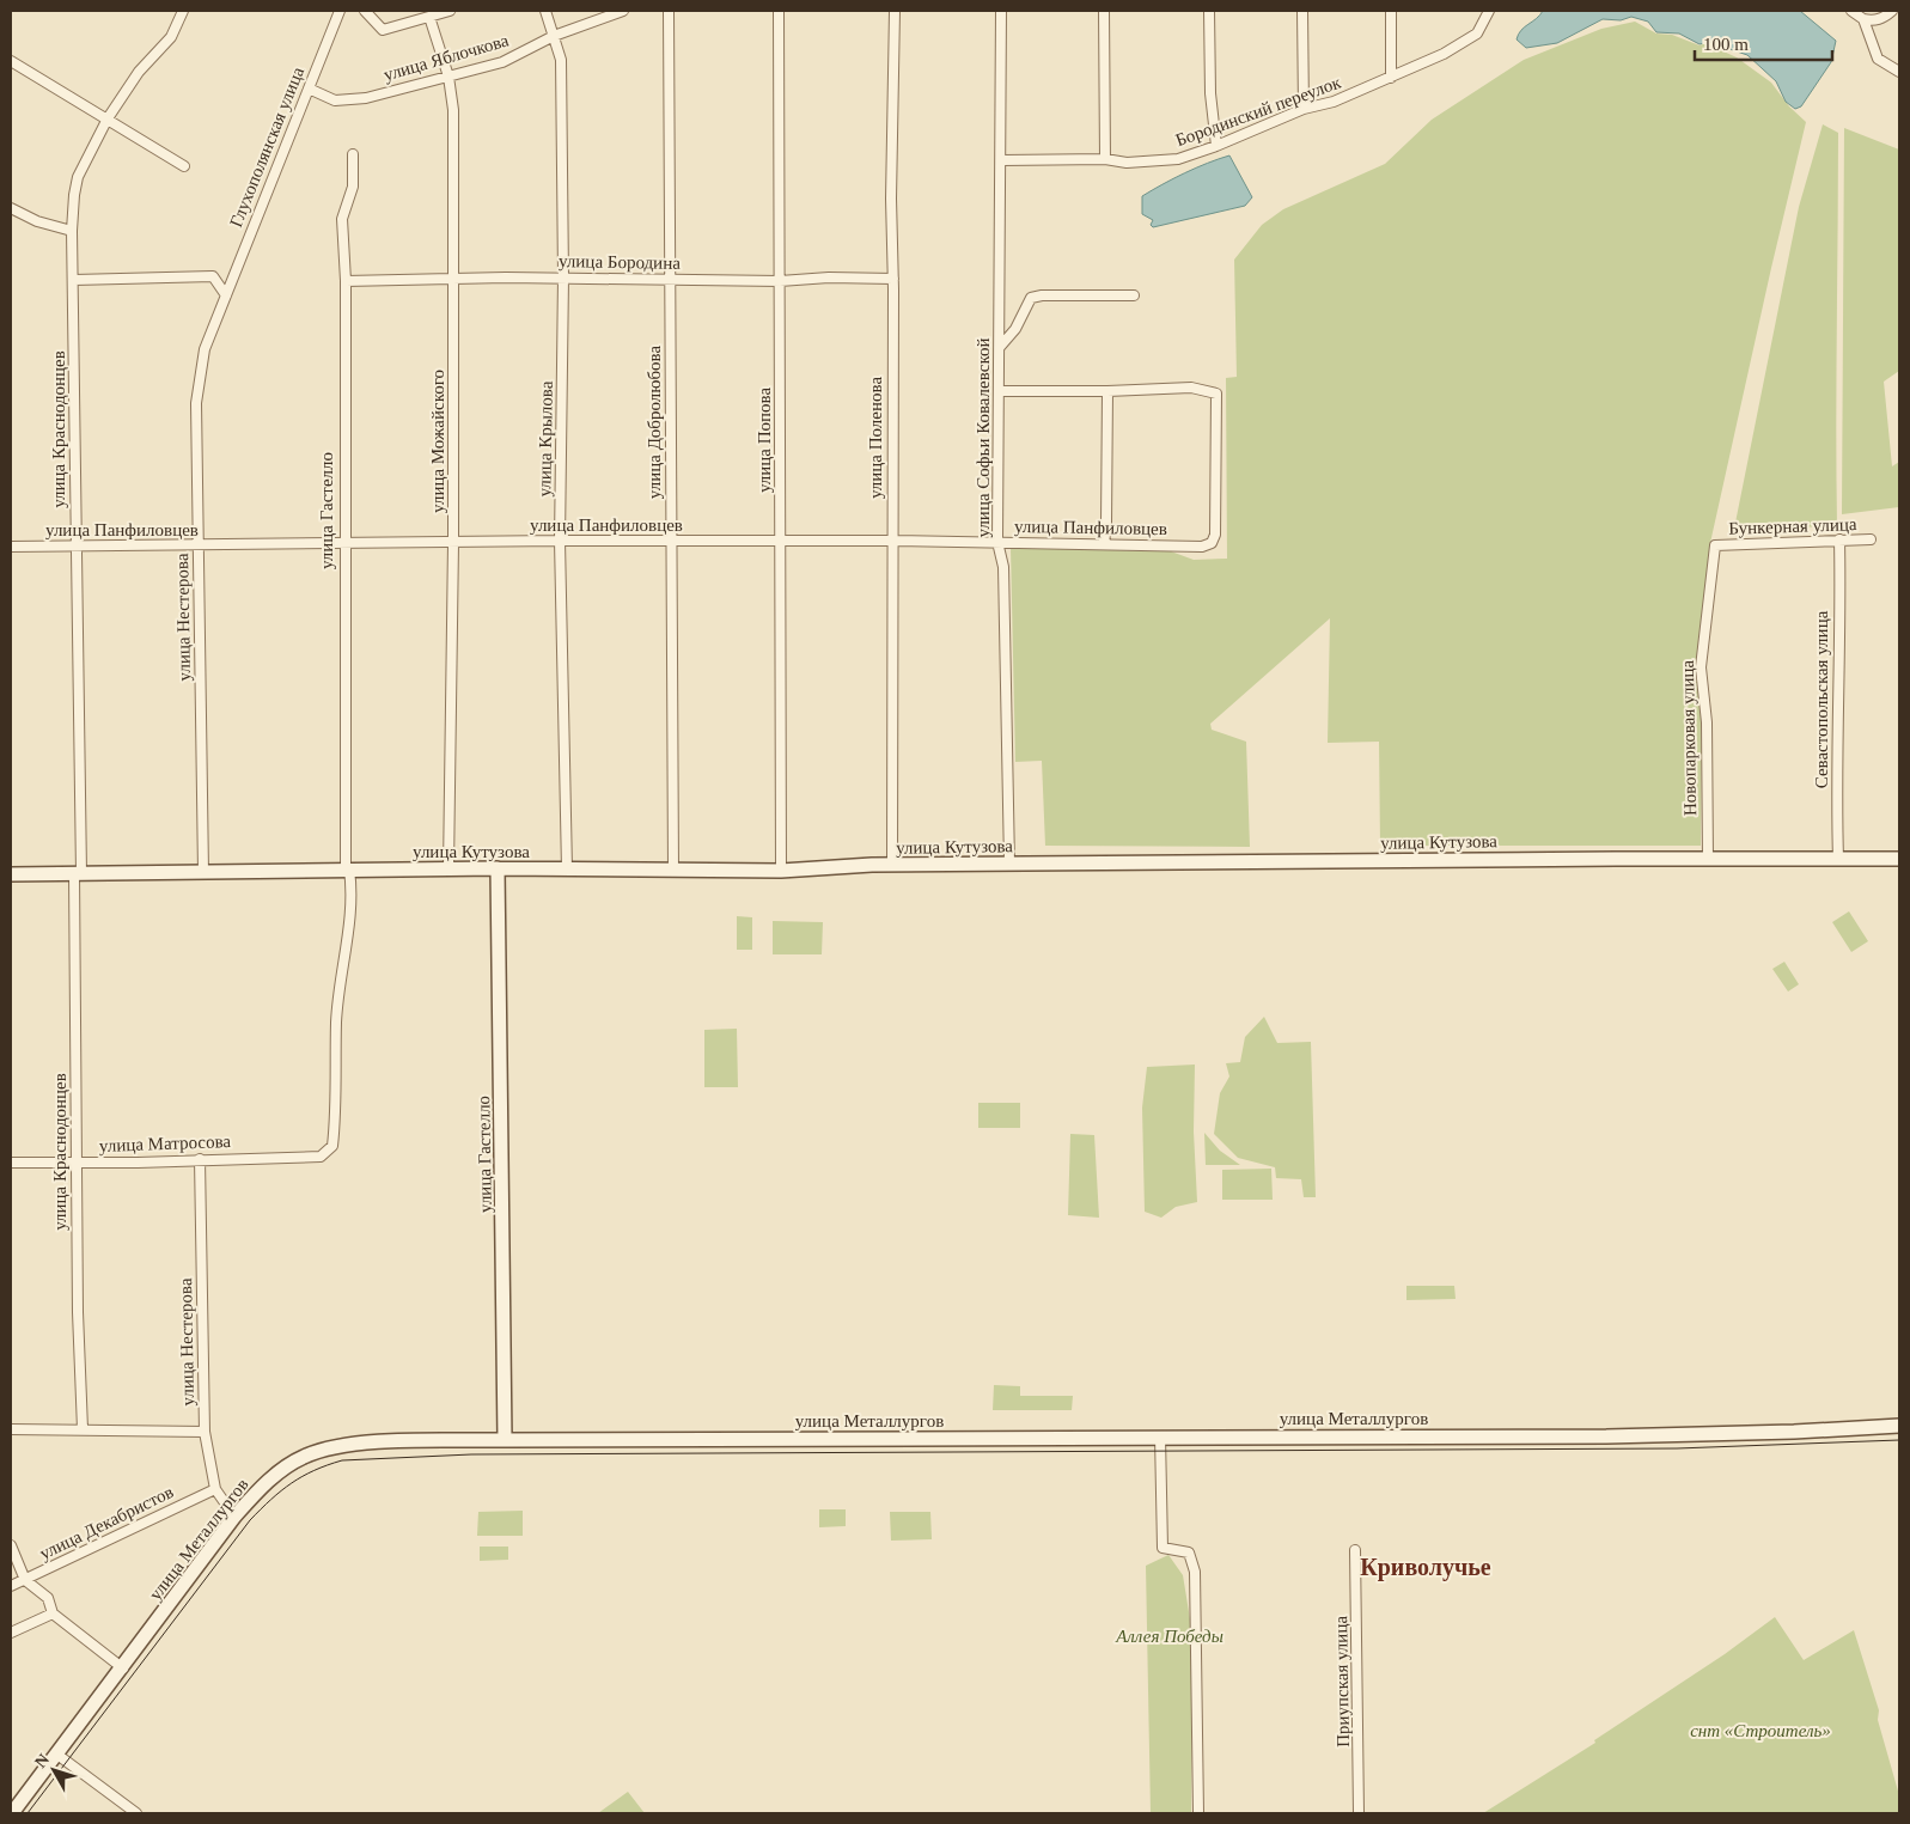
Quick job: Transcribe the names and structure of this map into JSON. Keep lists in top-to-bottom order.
{
  "streets": {
    "main road": ["улица Гастелло", "улица Кутузова", "улица Металлургов"],
    "street": [
      "улица Яблочкова",
      "Бородинский переулок",
      "Глухополянская улица",
      "улица Бородина",
      "улица Добролюбова",
      "улица Краснодонцев",
      "улица Поленова",
      "улица Софьи Ковалевской",
      "улица Крылова",
      "улица Попова",
      "улица Можайского",
      "улица Панфиловцев",
      "Бункерная улица",
      "улица Нестерова",
      "Севастопольская улица",
      "Новопарковая улица",
      "улица Матросова",
      "улица Декабристов",
      "Приупская улица"
    ]
  },
  "crossings": [
    ["улица Яблочкова", "Глухополянская улица"],
    ["улица Яблочкова", "улица Крылова"],
    ["улица Яблочкова", "улица Можайского"],
    ["Бородинский переулок", "улица Софьи Ковалевской"],
    ["Глухополянская улица", "улица Нестерова"],
    ["улица Бородина", "улица Добролюбова"],
    ["улица Бородина", "улица Поленова"],
    ["улица Бородина", "улица Крылова"],
    ["улица Бородина", "улица Попова"],
    ["улица Бородина", "улица Можайского"],
    ["улица Бородина", "улица Гастелло"],
    ["улица Добролюбова", "улица Панфиловцев"],
    ["улица Добролюбова", "улица Кутузова"],
    ["улица Краснодонцев", "улица Панфиловцев"],
    ["улица Краснодонцев", "улица Кутузова"],
    ["улица Краснодонцев", "улица Матросова"],
    ["улица Поленова", "улица Панфиловцев"],
    ["улица Поленова", "улица Кутузова"],
    ["улица Софьи Ковалевской", "улица Панфиловцев"],
    ["улица Софьи Ковалевской", "улица Кутузова"],
    ["улица Крылова", "улица Панфиловцев"],
    ["улица Крылова", "улица Кутузова"],
    ["улица Попова", "улица Панфиловцев"],
    ["улица Попова", "улица Кутузова"],
    ["улица Можайского", "улица Панфиловцев"],
    ["улица Можайского", "улица Кутузова"],
    ["улица Гастелло", "улица Панфиловцев"],
    ["улица Гастелло", "улица Кутузова"],
    ["улица Гастелло", "улица Матросова"],
    ["улица Гастелло", "улица Металлургов"],
    ["улица Панфиловцев", "улица Нестерова"],
    ["Бункерная улица", "Севастопольская улица"],
    ["Бункерная улица", "Новопарковая улица"],
    ["улица Нестерова", "улица Кутузова"],
    ["улица Нестерова", "улица Матросова"],
    ["улица Нестерова", "улица Металлургов"],
    ["улица Нестерова", "улица Декабристов"],
    ["Севастопольская улица", "улица Кутузова"],
    ["Новопарковая улица", "улица Кутузова"]
  ],
  "districts": ["Криволучье"],
  "parks": ["Аллея Победы", "снт «Строитель»"],
  "scale_bar": "100 m",
  "north": "top left"
}
